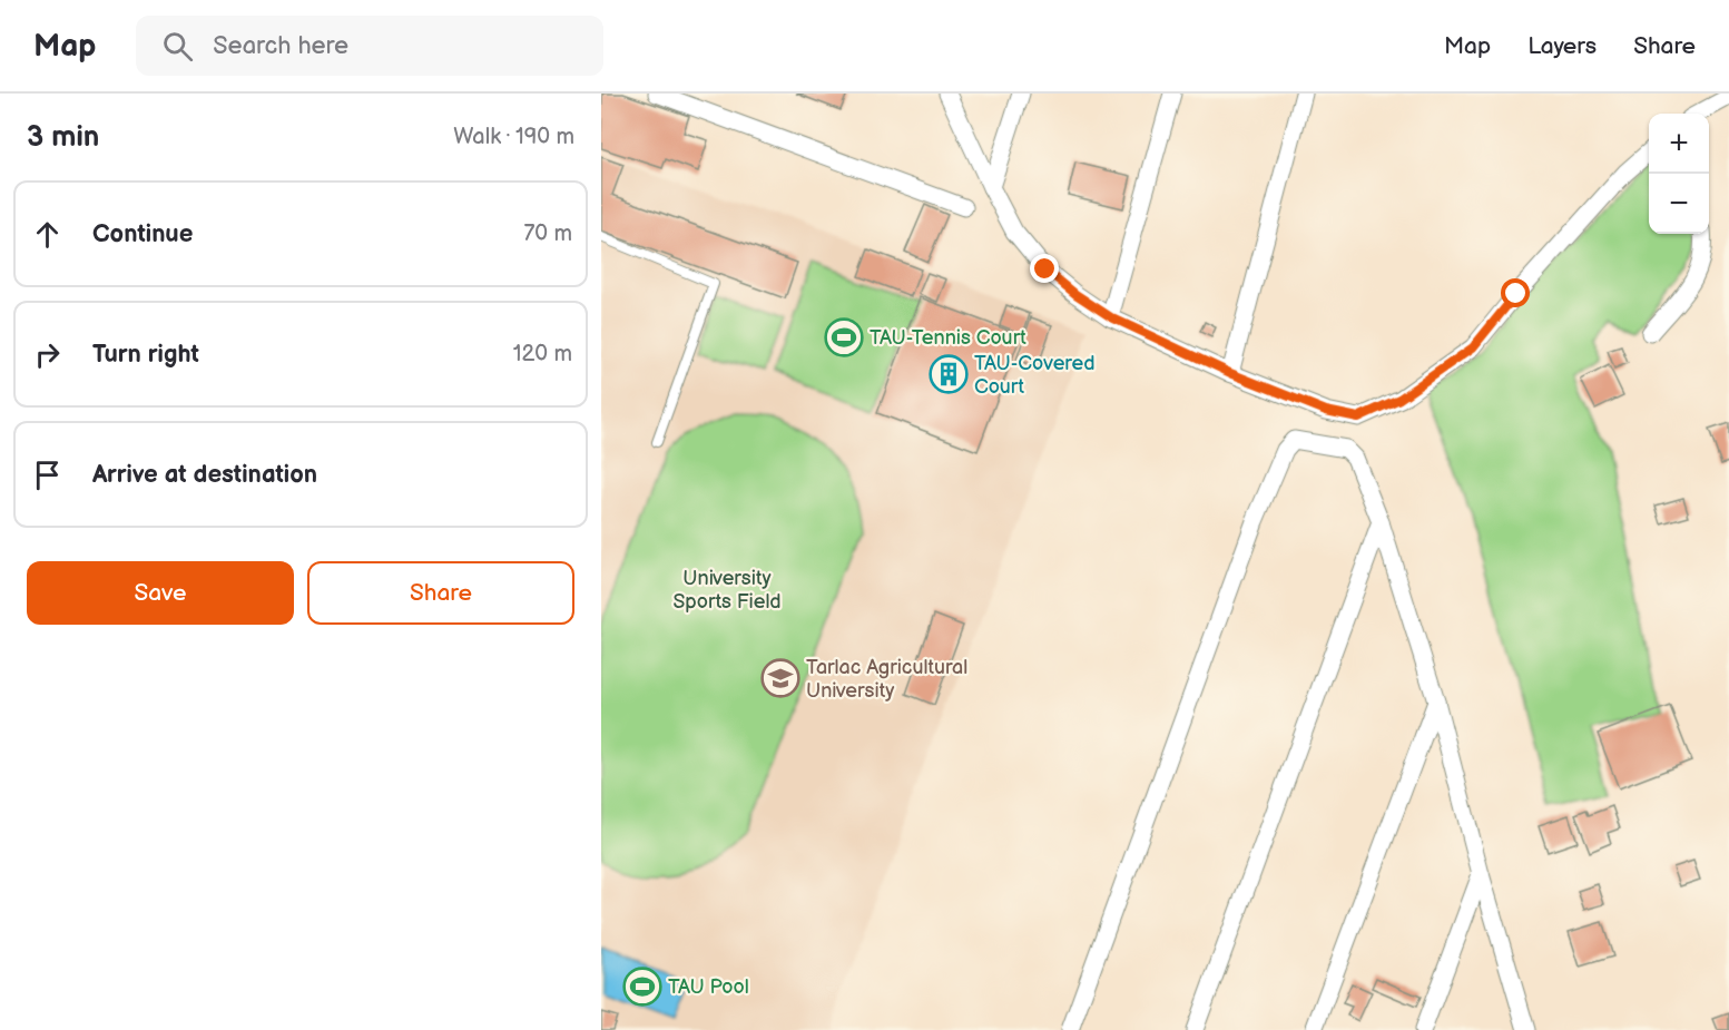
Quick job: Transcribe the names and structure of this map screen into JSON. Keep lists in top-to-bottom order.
{
  "parks": ["University Sports Field"],
  "places": {
    "sports": ["TAU-Tennis Court", "TAU Pool"],
    "building": ["TAU-Covered Court"],
    "school or university": ["Tarlac Agricultural University"]
  },
  "page": {
    "header": "Map",
    "search": "Search here",
    "nav": ["Map", "Layers", "Share"],
    "heading": ["3 min", "Walk · 190 m"],
    "map_buttons": ["+", "−"],
    "list": [
      ["Continue", "70 m"],
      ["Turn right", "120 m"],
      "Arrive at destination"
    ],
    "buttons": ["Save", "Share"]
  }
}
